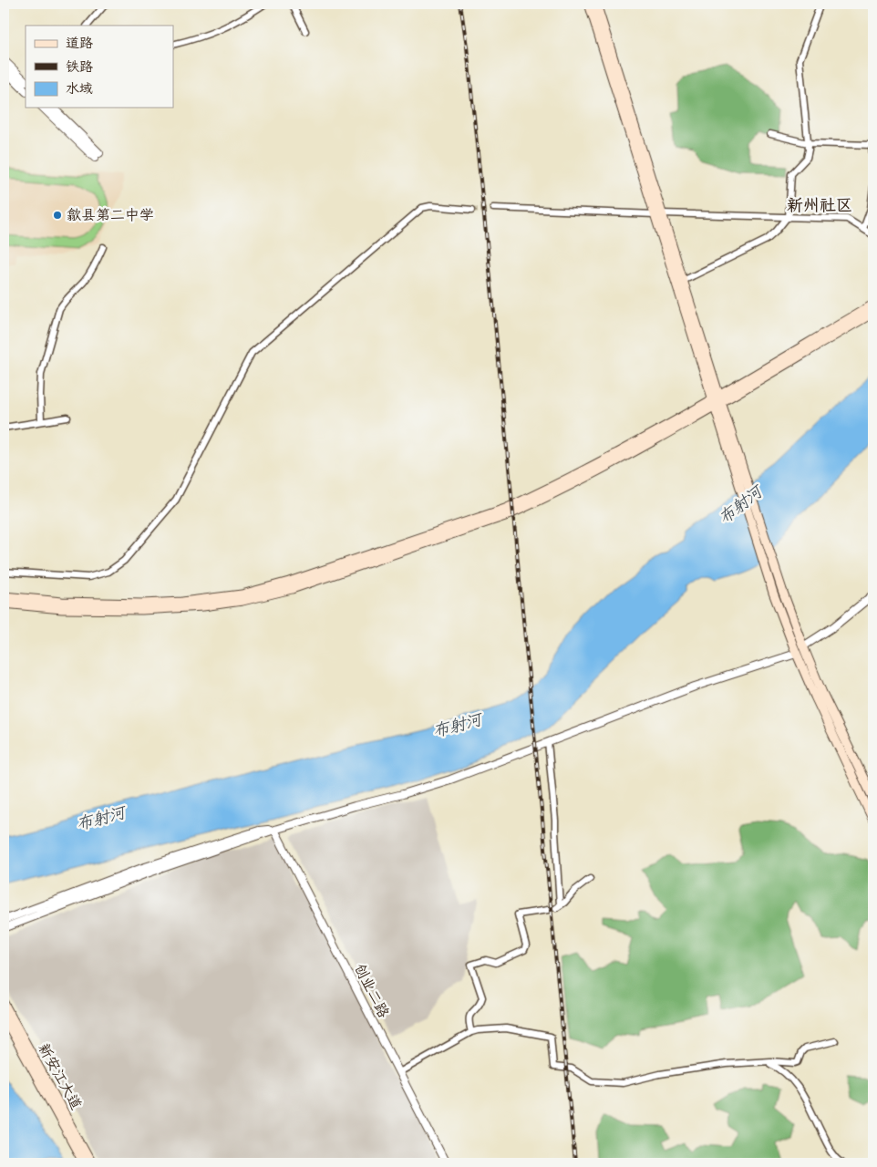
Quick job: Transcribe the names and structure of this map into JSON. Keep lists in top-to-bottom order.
{
  "streets": {
    "main road": ["新安江大道"],
    "street": ["创业二路"]
  },
  "districts": ["新州社区"],
  "water": ["布射河"],
  "places": ["歙县第二中学"],
  "legend": ["道路", "铁路", "水域"]
}
